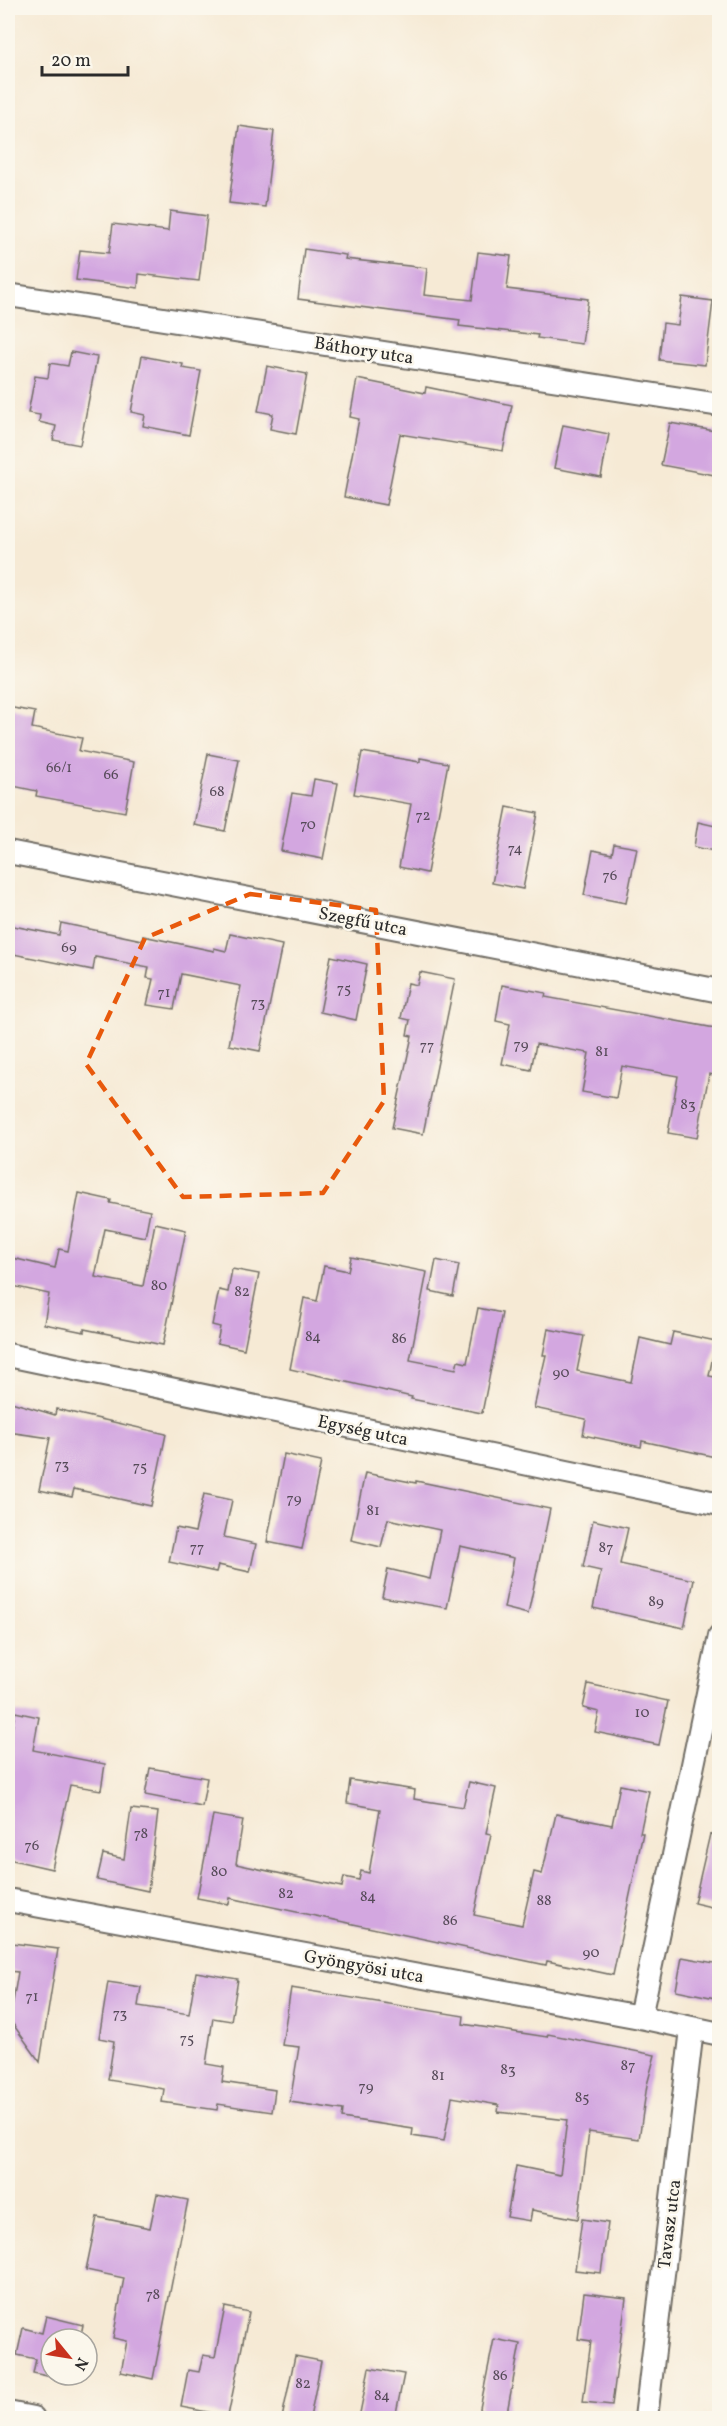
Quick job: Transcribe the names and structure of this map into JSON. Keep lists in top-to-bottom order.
{
  "streets": {
    "street": [
      "Báthory utca",
      "Szegfű utca",
      "Egység utca",
      "Gyöngyösi utca",
      "Tavasz utca"
    ]
  },
  "crossings": [
    ["Gyöngyösi utca", "Tavasz utca"]
  ],
  "house_numbers": [
    "66/1",
    "66",
    "68",
    "72",
    "70",
    "74",
    "76",
    "69",
    "75",
    "71",
    "73",
    "79",
    "77",
    "81",
    "83",
    "80",
    "82",
    "84",
    "86",
    "90",
    "73",
    "75",
    "79",
    "81",
    "77",
    "87",
    "89",
    "10",
    "78",
    "76",
    "80",
    "82",
    "84",
    "88",
    "86",
    "90",
    "71",
    "73",
    "75",
    "87",
    "83",
    "81",
    "79",
    "85",
    "78",
    "86",
    "82",
    "84"
  ],
  "scale_bar": "20 m",
  "north": "bottom right"
}
